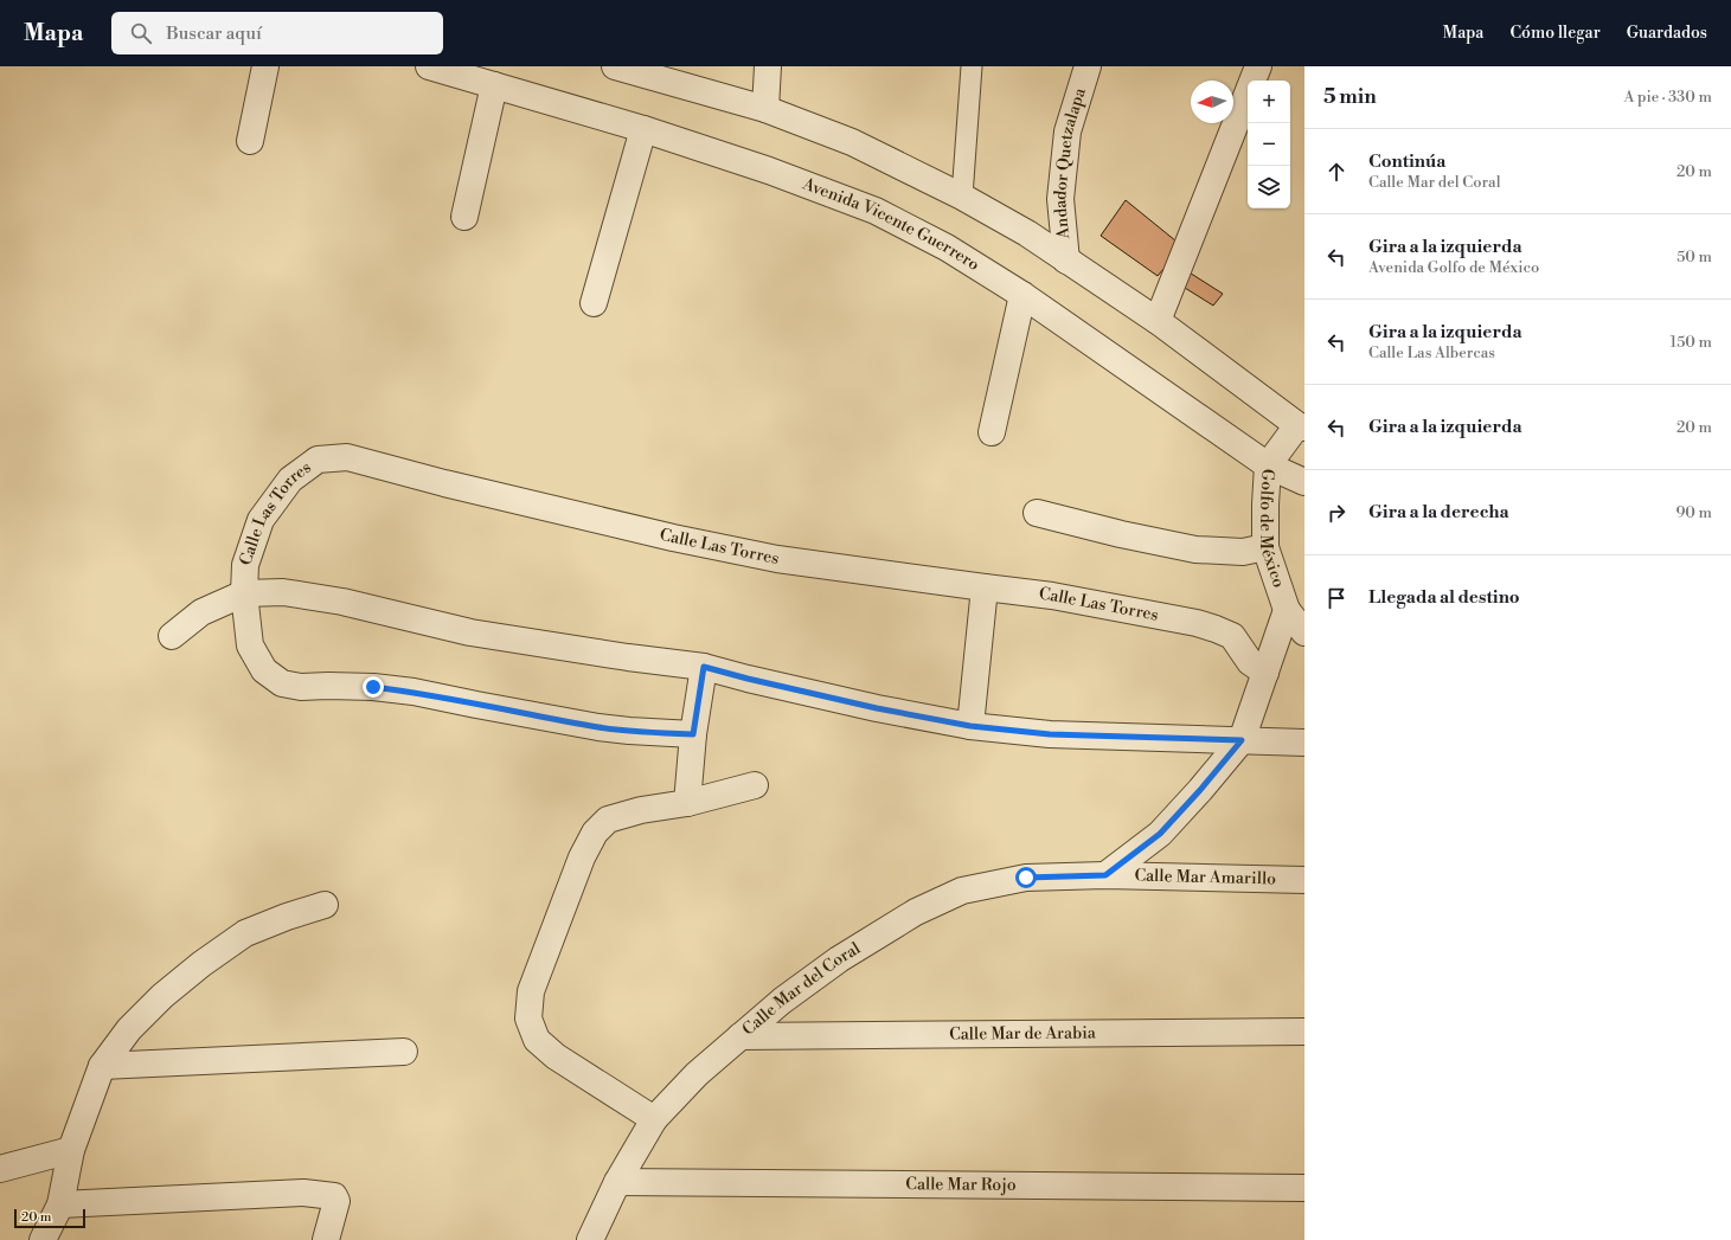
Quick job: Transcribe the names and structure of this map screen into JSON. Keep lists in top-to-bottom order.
{
  "streets": {
    "street": [
      "Andador Quetzalapa",
      "Avenida Vicente Guerrero",
      "Calle Las Torres",
      "Golfo de México",
      "Calle Mar Amarillo",
      "Calle Mar del Coral",
      "Calle Mar de Arabia",
      "Calle Mar Rojo"
    ]
  },
  "crossings": [
    ["Avenida Vicente Guerrero", "Golfo de México"],
    ["Calle Mar Amarillo", "Calle Mar del Coral"],
    ["Calle Mar del Coral", "Calle Mar de Arabia"],
    ["Calle Mar del Coral", "Calle Mar Rojo"]
  ],
  "scale_bar": "20 m",
  "north": "left",
  "page": {
    "header": "Mapa",
    "search": "Buscar aquí",
    "nav": ["Mapa", "Cómo llegar", "Guardados"],
    "heading": ["5 min", "A pie · 330 m"],
    "map_buttons": ["+", "−"],
    "list": [
      ["Continúa", "Calle Mar del Coral", "20 m"],
      ["Gira a la izquierda", "Avenida Golfo de México", "50 m"],
      ["Gira a la izquierda", "Calle Las Albercas", "150 m"],
      ["Gira a la izquierda", "20 m"],
      ["Gira a la derecha", "90 m"],
      "Llegada al destino"
    ],
    "scale": "20 m"
  }
}
